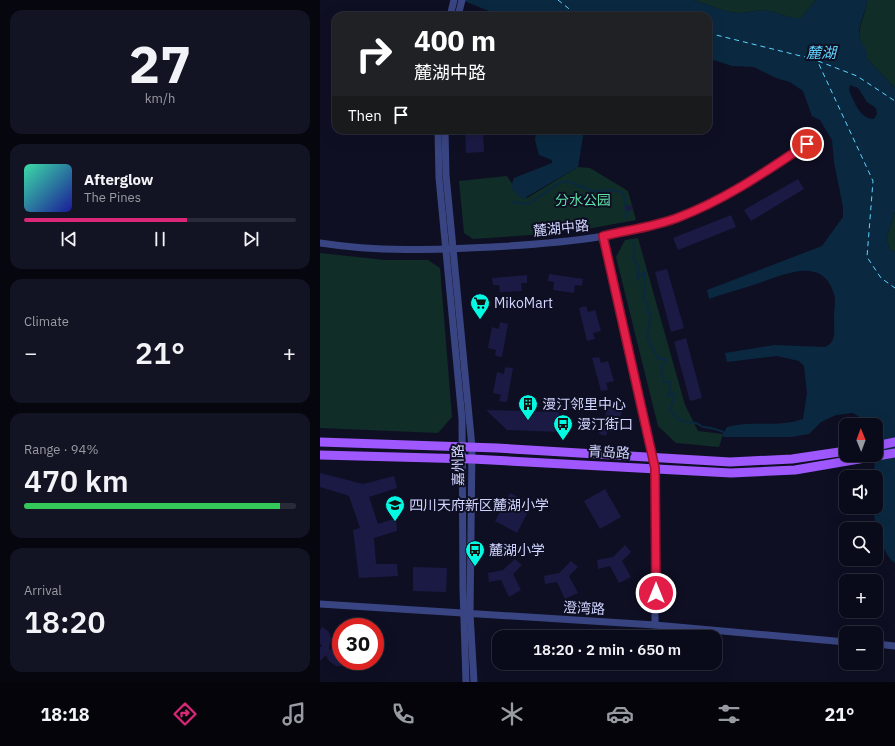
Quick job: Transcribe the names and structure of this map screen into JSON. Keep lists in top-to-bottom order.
{
  "streets": {
    "main road": ["青岛路"],
    "street": ["麓湖中路", "嘉州路", "澄湾路"]
  },
  "crossings": [
    ["麓湖中路", "嘉州路"],
    ["青岛路", "嘉州路"],
    ["嘉州路", "澄湾路"]
  ],
  "water": ["麓湖"],
  "parks": ["分水公园"],
  "places": {
    "supermarket": ["MikoMart"],
    "building": ["漫汀邻里中心"],
    "bus stop": ["漫汀街口", "麓湖小学"],
    "school or university": ["四川天府新区麓湖小学"]
  },
  "north": "top",
  "page": {
    "tile": [
      ["27", "km/h"],
      "Climate",
      ["Range · 94%", "470 km"],
      ["Arrival", "18:20"]
    ],
    "turn": ["400 m", "麓湖中路"],
    "then": "Then",
    "song": ["Afterglow", "The Pines"],
    "heat": ["−", "21°", "+"],
    "map_buttons": ["+", "−"],
    "limit": "30",
    "trip": "18:20 · 2 min · 650 m",
    "tabs": ["18:18", "21°"]
  }
}
